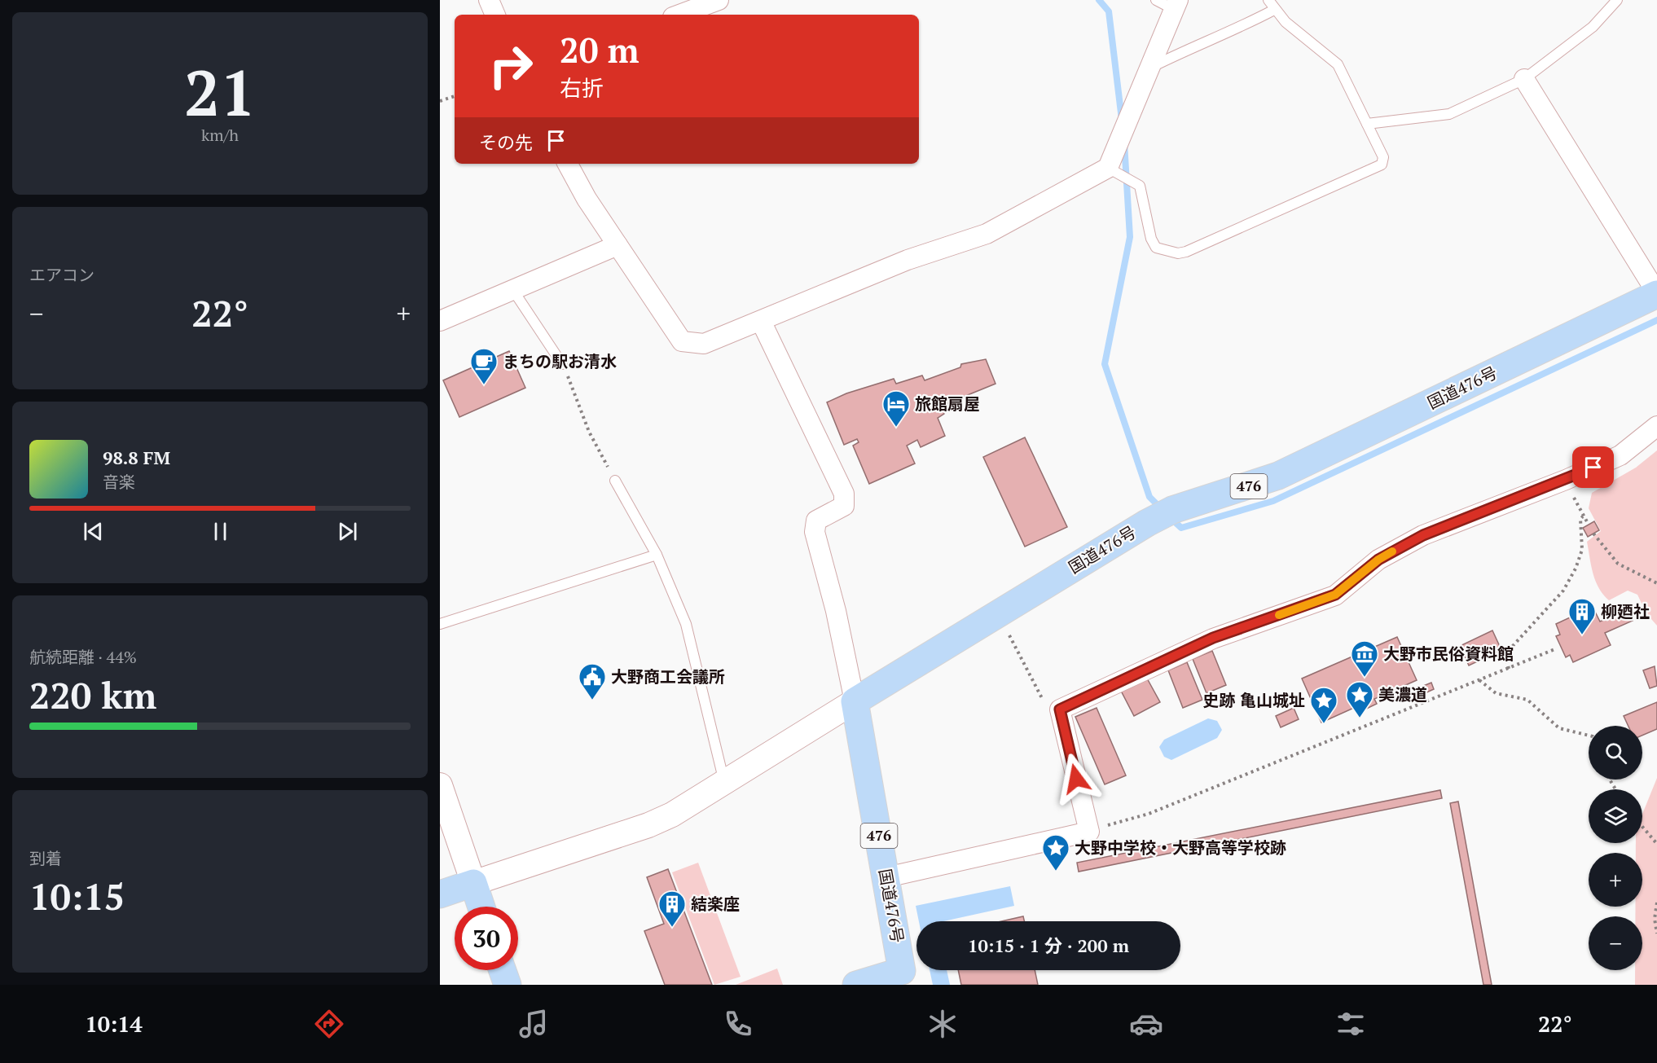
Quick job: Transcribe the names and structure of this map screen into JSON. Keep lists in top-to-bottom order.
{
  "streets": {
    "highway": ["国道476号", "476"]
  },
  "places": {
    "cafe": ["まちの駅お清水"],
    "hotel": ["旅館扇屋"],
    "building": ["柳廼社", "結楽座"],
    "museum": ["大野市民俗資料館"],
    "public building": ["大野商工会議所"],
    "place": ["美濃道", "史跡 亀山城址", "大野中学校・大野高等学校跡"]
  },
  "page": {
    "tile": [
      ["21", "km/h"],
      "エアコン",
      ["航続距離 · 44%", "220 km"],
      ["到着", "10:15"]
    ],
    "turn": ["20 m", "右折"],
    "then": "その先",
    "heat": ["−", "22°", "+"],
    "song": ["98.8 FM", "音楽"],
    "map_buttons": ["+", "−"],
    "limit": "30",
    "trip": "10:15 · 1 分 · 200 m",
    "tabs": ["10:14", "22°"]
  }
}
